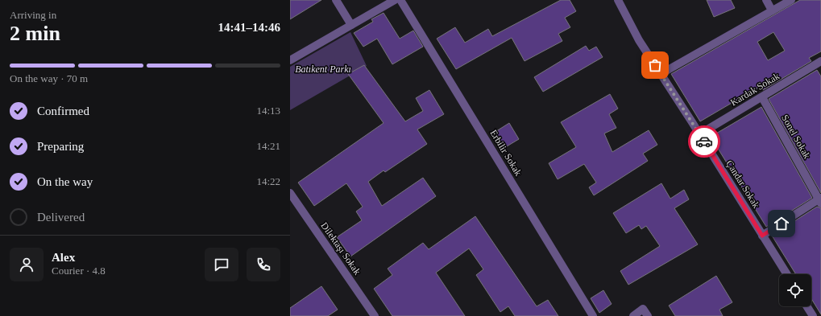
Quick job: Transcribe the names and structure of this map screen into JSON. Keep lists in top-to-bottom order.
{
  "streets": {
    "street": [
      "Kardak Sokak",
      "Sonel Sokak",
      "Erbilir Sokak",
      "Çandar Sokak",
      "Dilektaşı Sokak"
    ]
  },
  "crossings": [
    ["Kardak Sokak", "Sonel Sokak"],
    ["Kardak Sokak", "Çandar Sokak"]
  ],
  "parks": ["Batıkent Parkı"],
  "page": {
    "heading": ["2 min", "Arriving in", "14:41–14:46"],
    "panel": ["Alex", "Courier · 4.8"],
    "bar": "On the way · 70 m",
    "list": [
      ["Confirmed", "14:13"],
      ["Preparing", "14:21"],
      ["On the way", "14:22"],
      "Delivered"
    ]
  }
}
